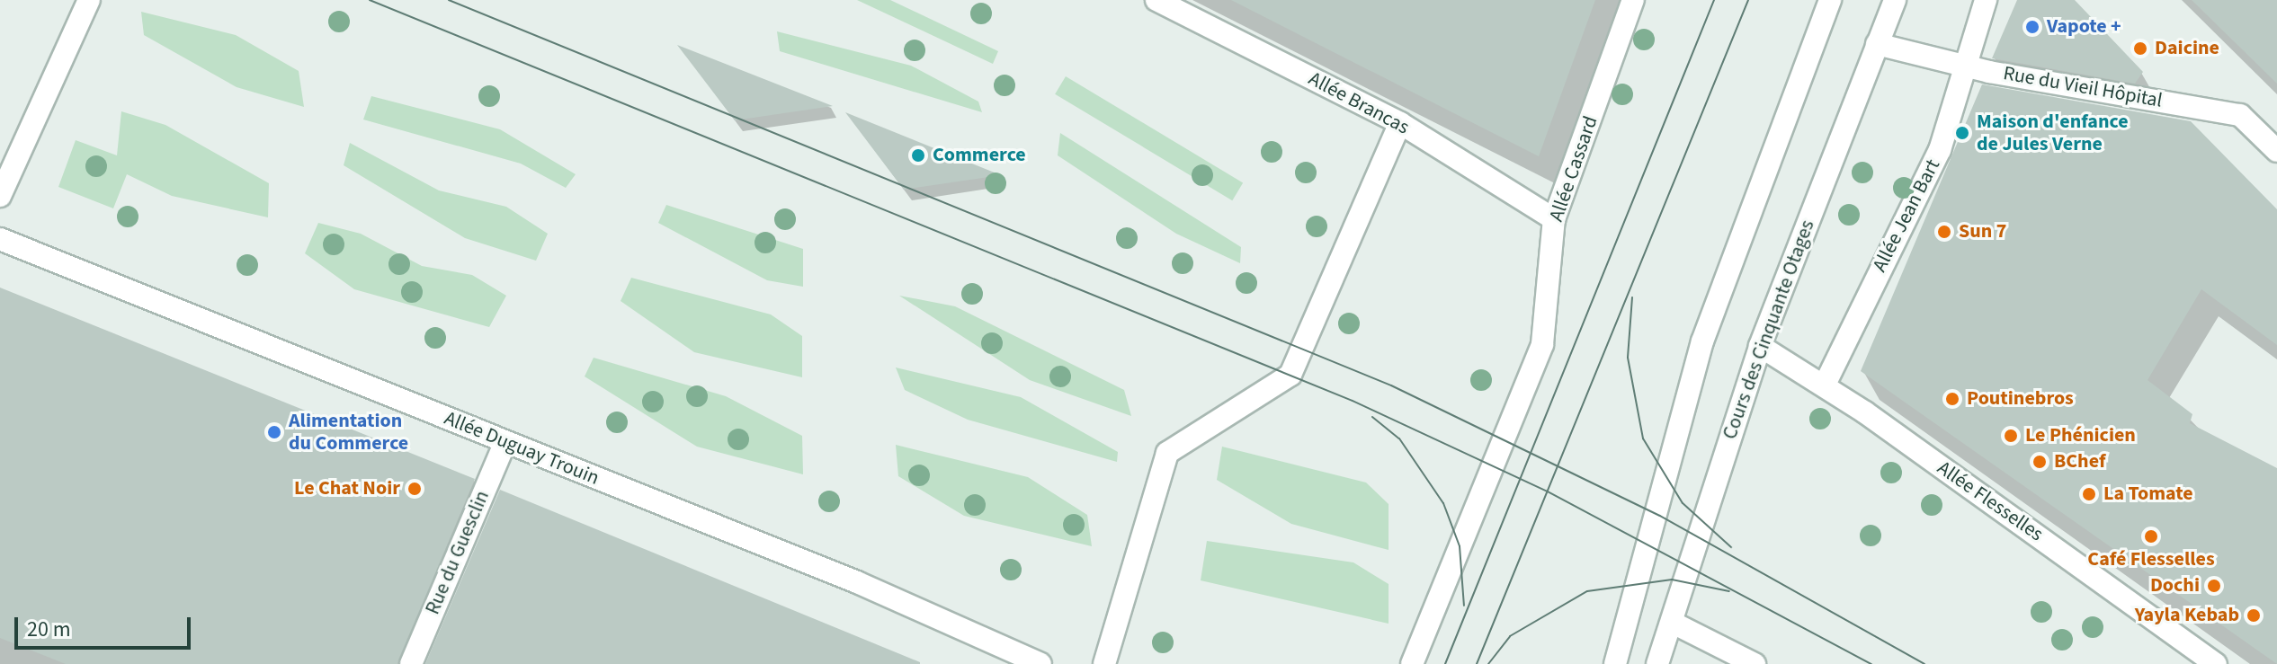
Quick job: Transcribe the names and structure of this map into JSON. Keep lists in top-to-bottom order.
{
  "streets": {
    "street": [
      "Rue du Vieil Hôpital",
      "Allée Brancas",
      "Allée Cassard",
      "Allée Jean Bart",
      "Cours des Cinquante Otages",
      "Allée Duguay Trouin",
      "Allée Flesselles",
      "Rue du Guesclin"
    ]
  },
  "crossings": [
    ["Rue du Vieil Hôpital", "Allée Jean Bart"],
    ["Rue du Vieil Hôpital", "Cours des Cinquante Otages"],
    ["Allée Brancas", "Allée Cassard"],
    ["Allée Jean Bart", "Allée Flesselles"],
    ["Cours des Cinquante Otages", "Allée Flesselles"],
    ["Allée Duguay Trouin", "Rue du Guesclin"]
  ],
  "places": [
    "Vapote +",
    "Daicine",
    "Maison d'enfance de Jules Verne",
    "Commerce",
    "Sun 7",
    "Poutinebros",
    "Alimentation du Commerce",
    "Le Phénicien",
    "BChef",
    "Le Chat Noir",
    "La Tomate",
    "Café Flesselles",
    "Dochi",
    "Yayla Kebab"
  ],
  "scale_bar": "20 m"
}
